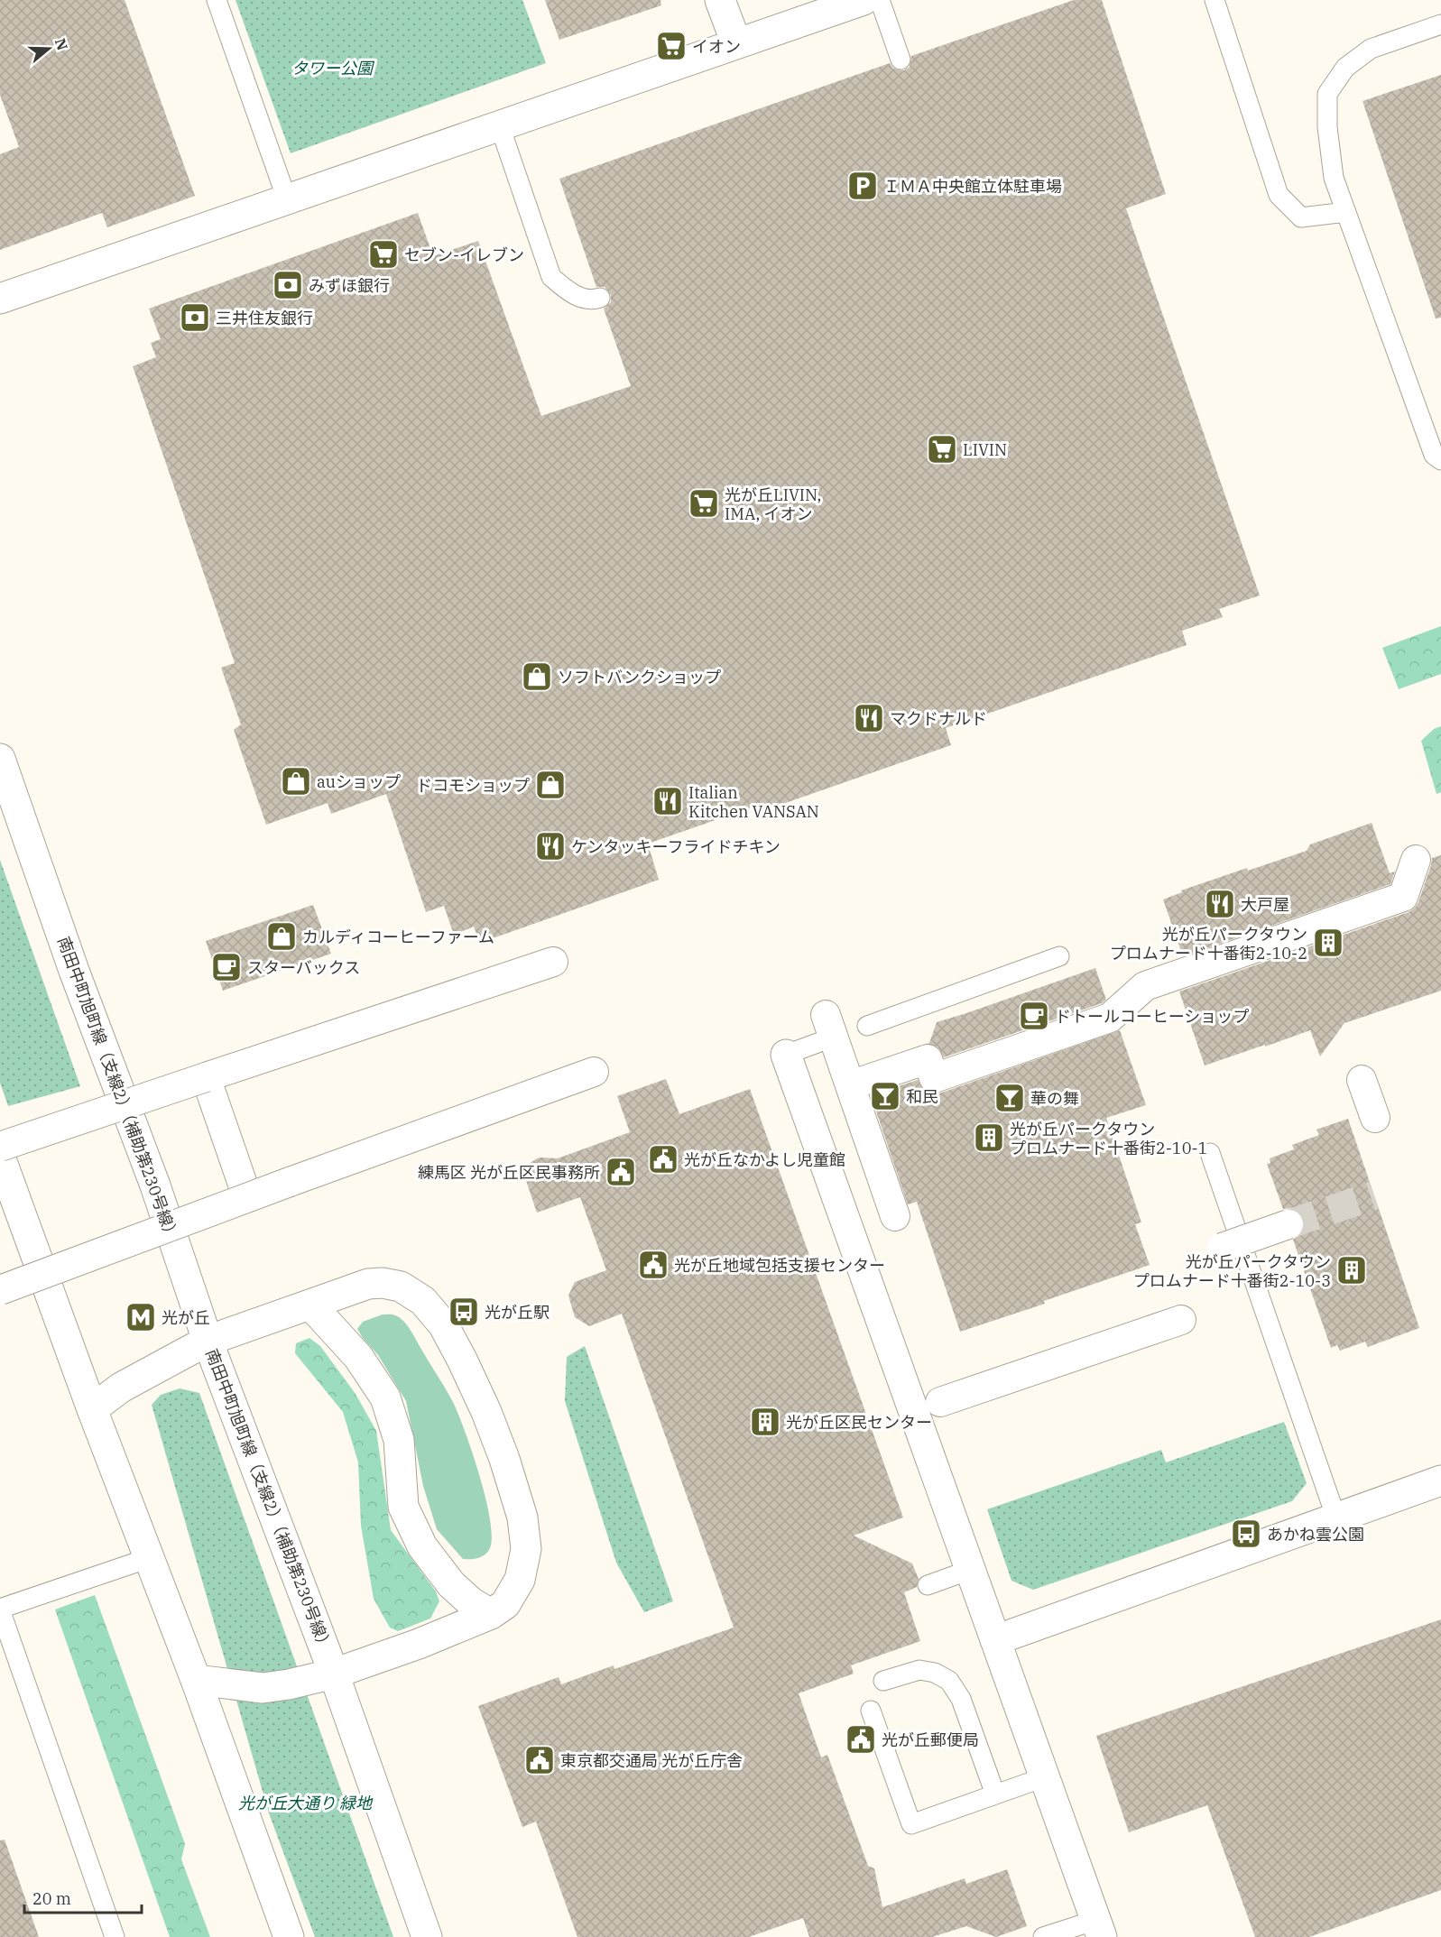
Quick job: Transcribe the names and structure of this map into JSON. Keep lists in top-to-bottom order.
{
  "streets": {
    "street": ["南田中町旭町線（支線2）（補助第230号線）"]
  },
  "parks": ["タワー公園", "光が丘大通り 緑地"],
  "places": {
    "supermarket": [
      "イオン",
      "セブン-イレブン",
      "LIVIN",
      "光が丘LIVIN, IMA, イオン"
    ],
    "parking": ["ＩＭＡ中央館立体駐車場"],
    "bank": ["みずほ銀行", "三井住友銀行"],
    "shop": [
      "ソフトバンクショップ",
      "auショップ",
      "ドコモショップ",
      "カルディコーヒーファーム"
    ],
    "restaurant": [
      "マクドナルド",
      "Italian Kitchen VANSAN",
      "ケンタッキーフライドチキン",
      "大戸屋"
    ],
    "building": [
      "光が丘パークタウン プロムナード十番街2-10-2",
      "光が丘パークタウン プロムナード十番街2-10-1",
      "光が丘パークタウン プロムナード十番街2-10-3",
      "光が丘区民センター"
    ],
    "cafe": ["スターバックス", "ドトールコーヒーショップ"],
    "bar": ["和民", "華の舞"],
    "public building": [
      "光が丘なかよし児童館",
      "練馬区 光が丘区民事務所",
      "光が丘地域包括支援センター",
      "光が丘郵便局",
      "東京都交通局 光が丘庁舎"
    ],
    "bus stop": ["光が丘駅", "あかね雲公園"],
    "metro station": ["光が丘"]
  },
  "scale_bar": "20 m",
  "north": "right"
}
